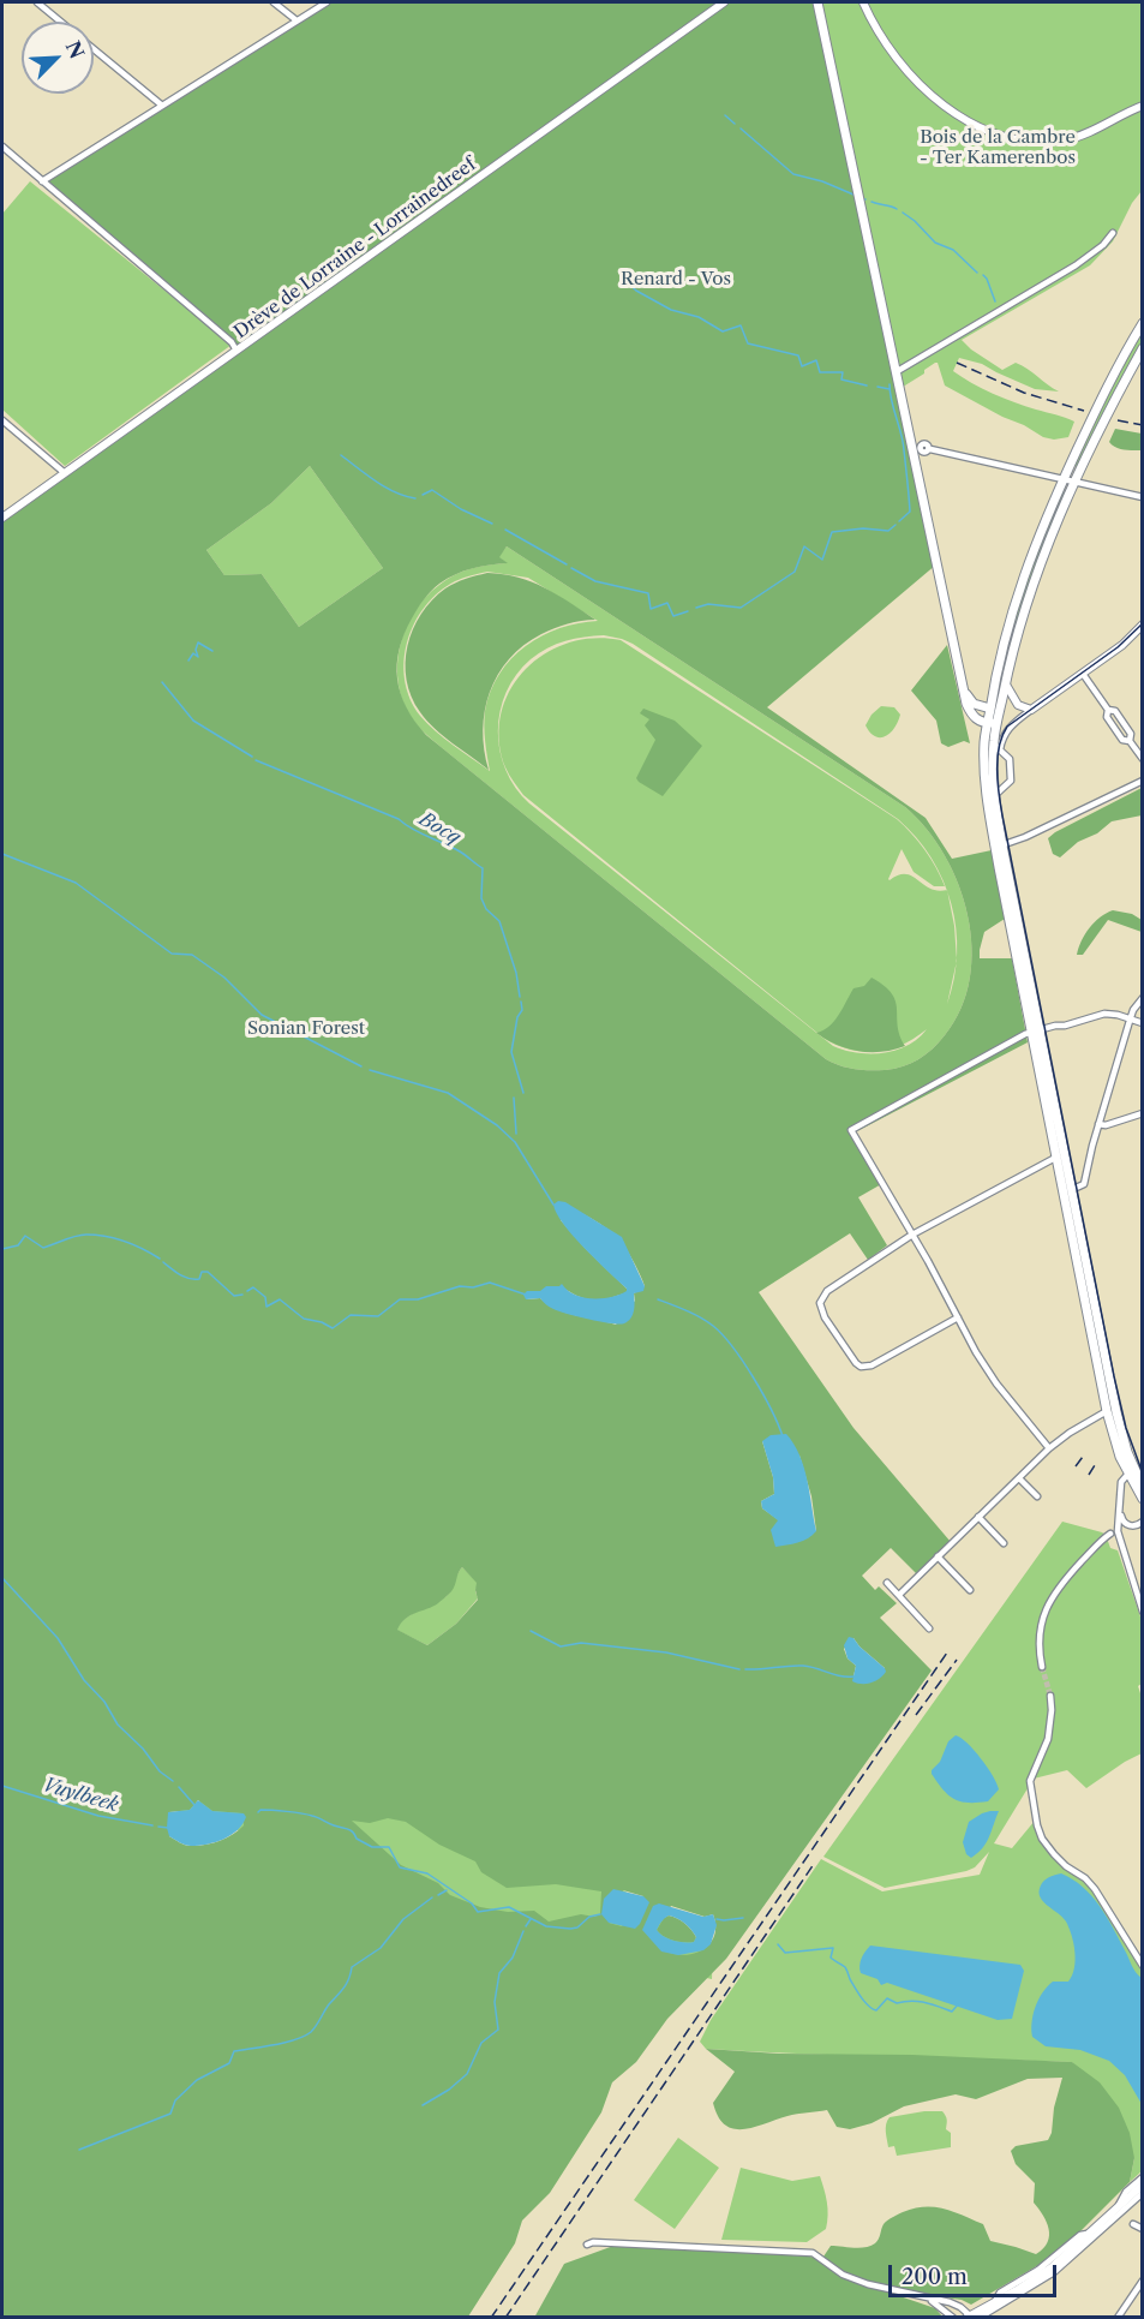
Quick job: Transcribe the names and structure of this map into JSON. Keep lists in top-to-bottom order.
{
  "streets": {
    "main road": ["Drève de Lorraine - Lorrainedreef"]
  },
  "water": ["Bocq", "Vuylbeek"],
  "parks": ["Bois de la Cambre - Ter Kamerenbos", "Renard - Vos", "Sonian Forest"],
  "scale_bar": "200 m",
  "north": "top right"
}
